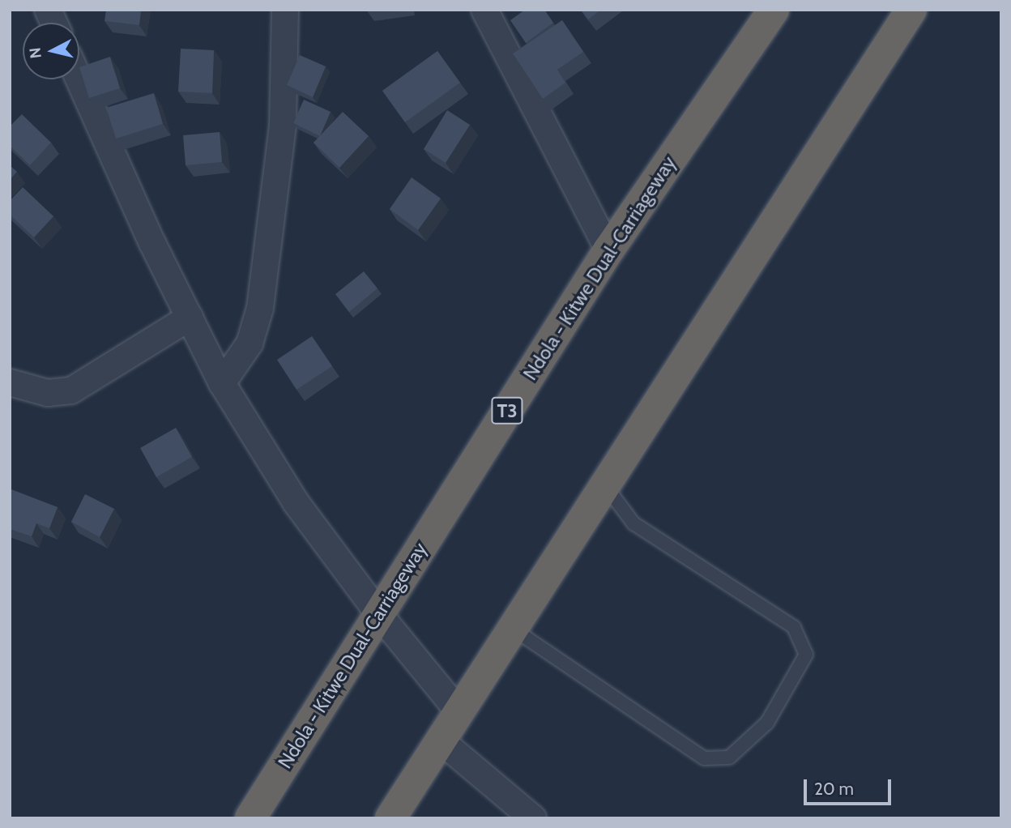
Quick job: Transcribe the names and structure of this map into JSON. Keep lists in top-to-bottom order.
{
  "streets": {
    "highway": ["Ndola - Kitwe Dual-Carriageway", "T3"]
  },
  "scale_bar": "20 m",
  "north": "left"
}
